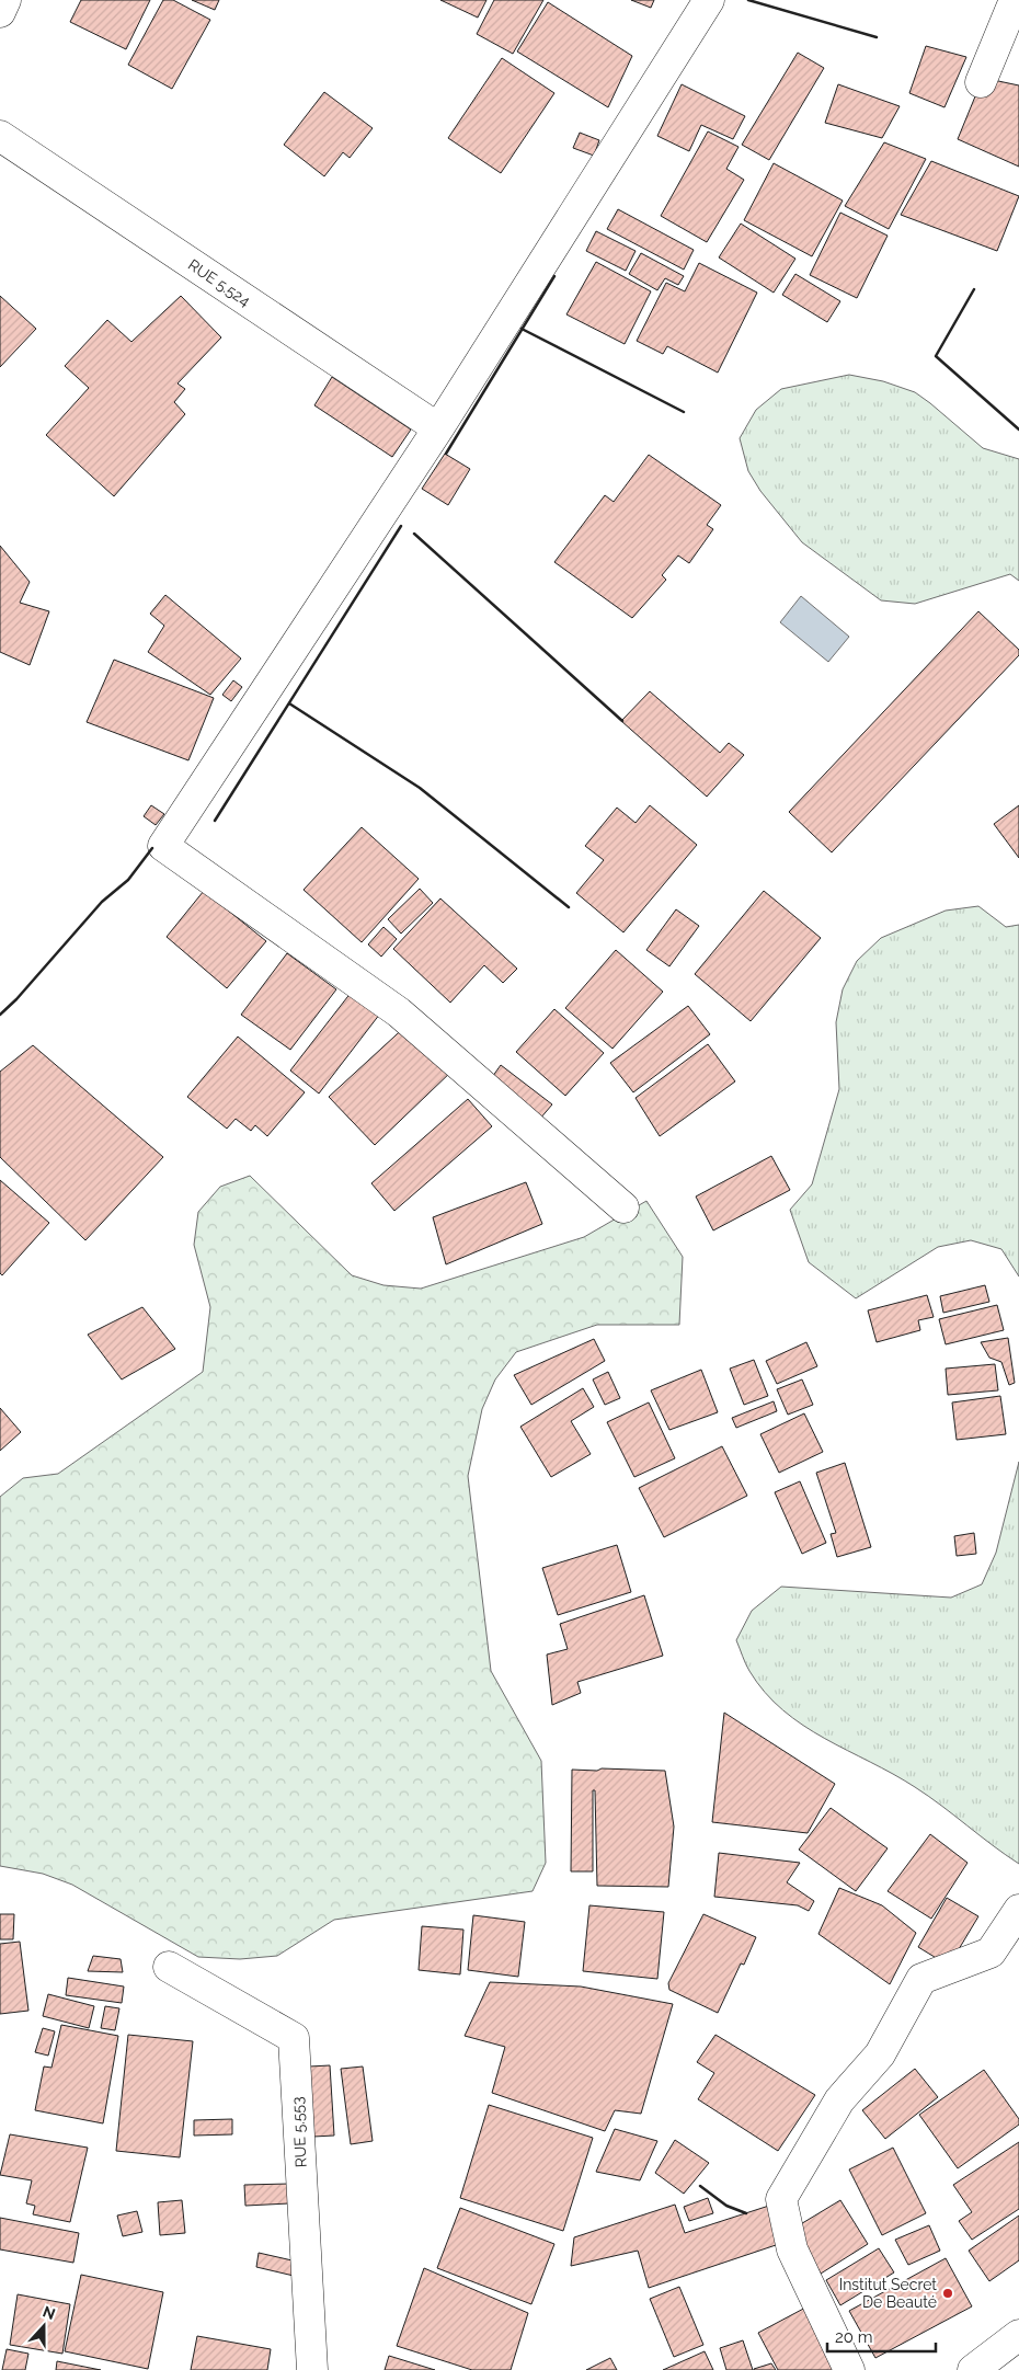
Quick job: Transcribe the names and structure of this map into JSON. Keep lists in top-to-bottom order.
{
  "streets": {
    "street": ["RUE 5.524", "RUE 5.553"]
  },
  "places": ["Institut Secret De Beauté"],
  "scale_bar": "20 m",
  "north": "top"
}
